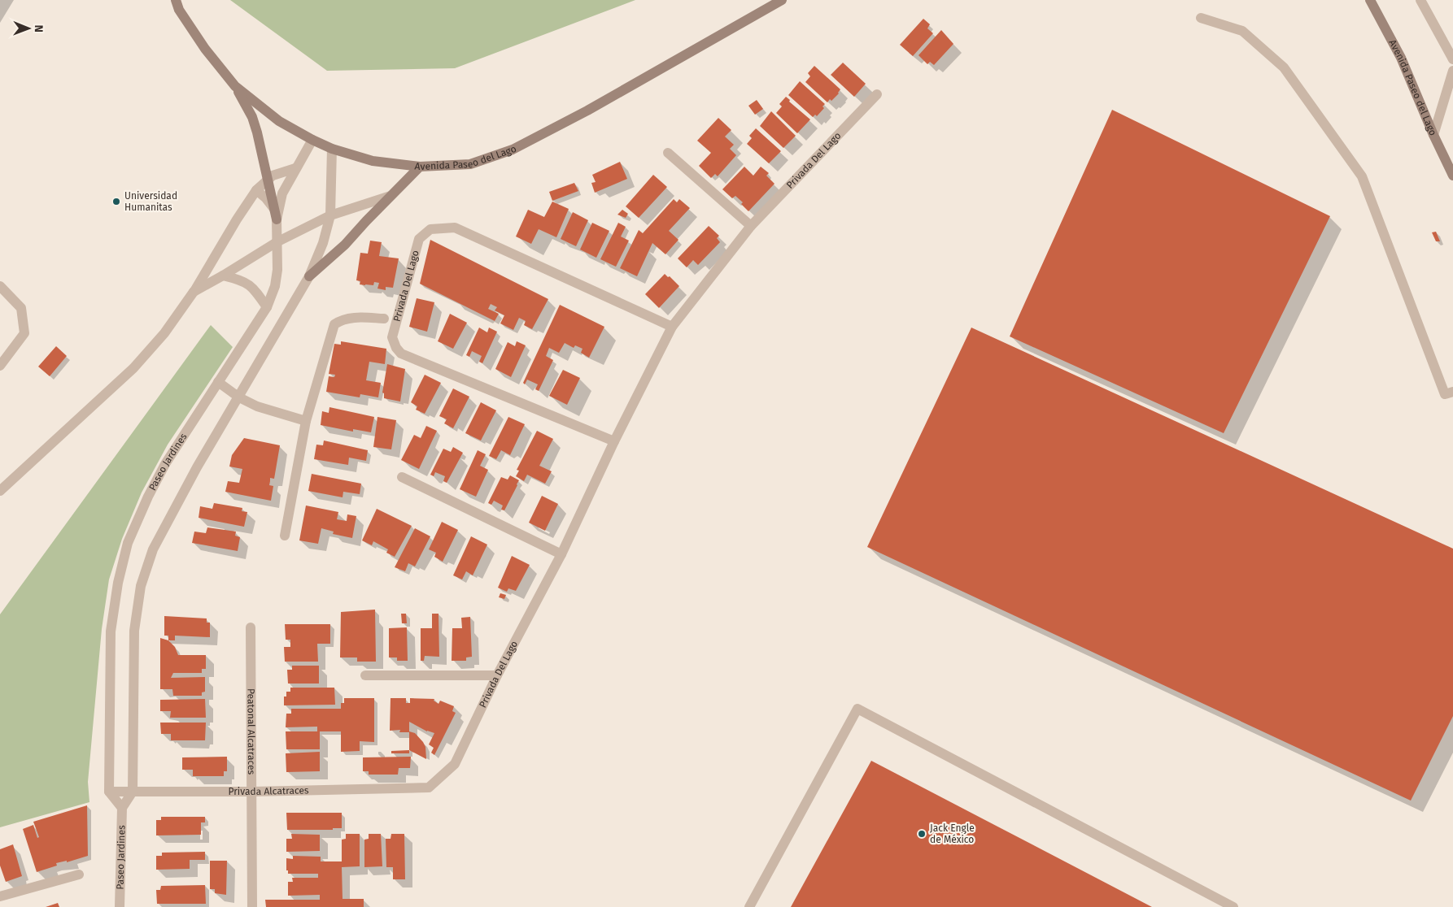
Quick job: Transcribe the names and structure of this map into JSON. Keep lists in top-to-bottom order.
{
  "streets": {
    "main road": ["Avenida Paseo del Lago"],
    "street": [
      "Privada Del Lago",
      "Paseo Jardines",
      "Peatonal Alcatraces",
      "Privada Alcatraces"
    ]
  },
  "crossings": [
    ["Avenida Paseo del Lago", "Paseo Jardines"],
    ["Privada Del Lago", "Privada Alcatraces"],
    ["Paseo Jardines", "Privada Alcatraces"],
    ["Peatonal Alcatraces", "Privada Alcatraces"]
  ],
  "places": ["Universidad Humanitas", "Jack Engle de México"],
  "north": "right"
}
